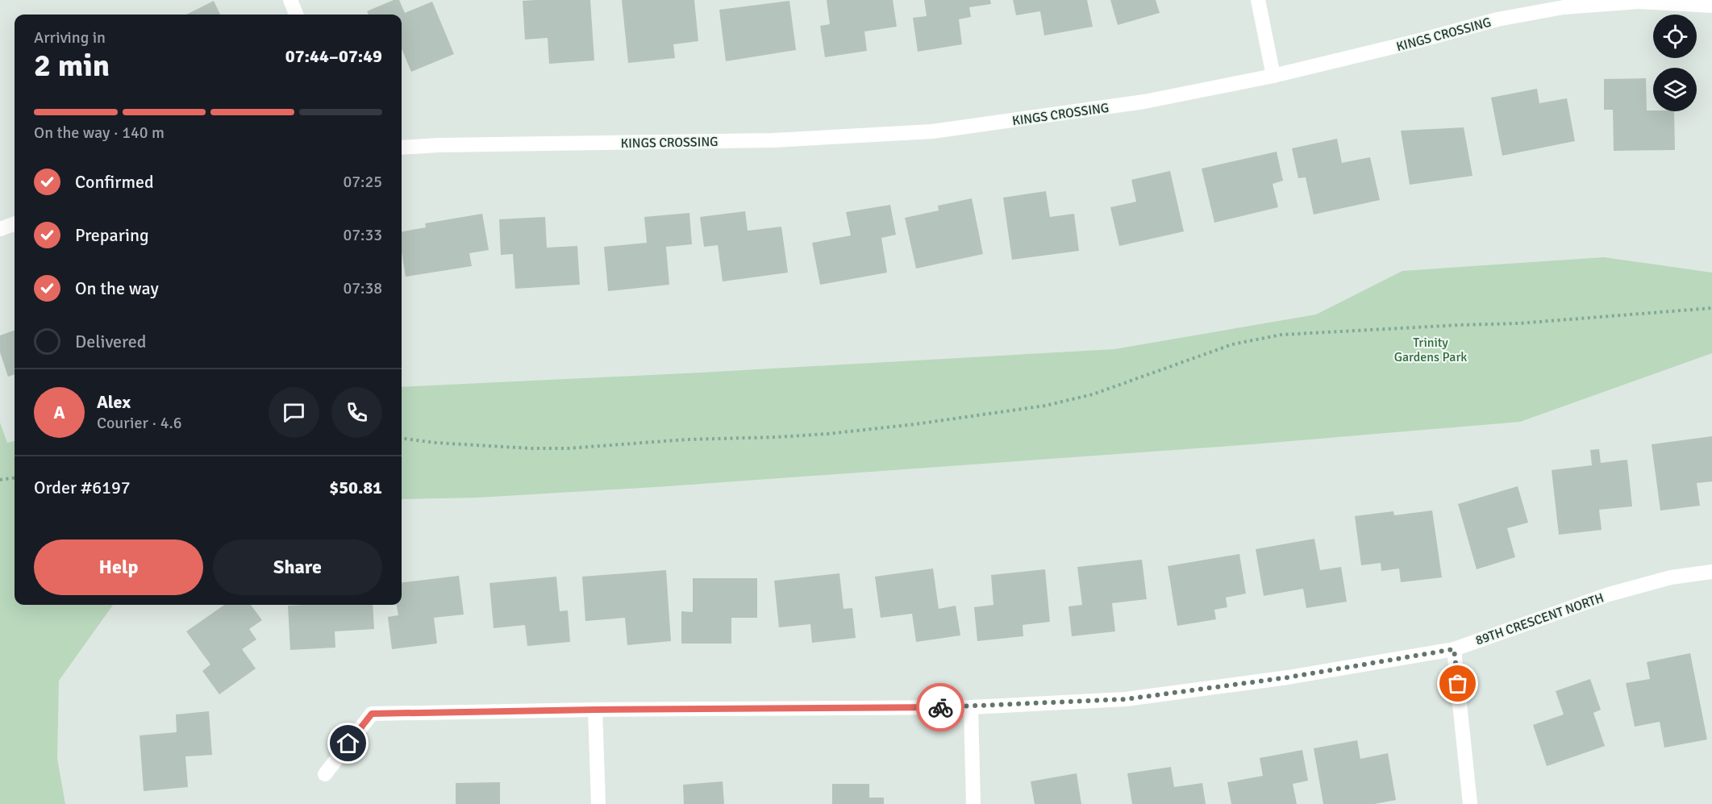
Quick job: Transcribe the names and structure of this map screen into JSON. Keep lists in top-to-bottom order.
{
  "streets": {
    "street": ["KINGS CROSSING", "89TH CRESCENT NORTH"]
  },
  "parks": ["Trinity Gardens Park"],
  "page": {
    "heading": ["2 min", "Arriving in", "07:44–07:49"],
    "panel": [
      "Alex",
      "Courier · 4.6",
      "Order #6197",
      "$50.81"
    ],
    "bar": "On the way · 140 m",
    "list": [
      ["Confirmed", "07:25"],
      ["Preparing", "07:33"],
      ["On the way", "07:38"],
      "Delivered"
    ],
    "round": "A",
    "buttons": ["Help", "Share"]
  }
}
